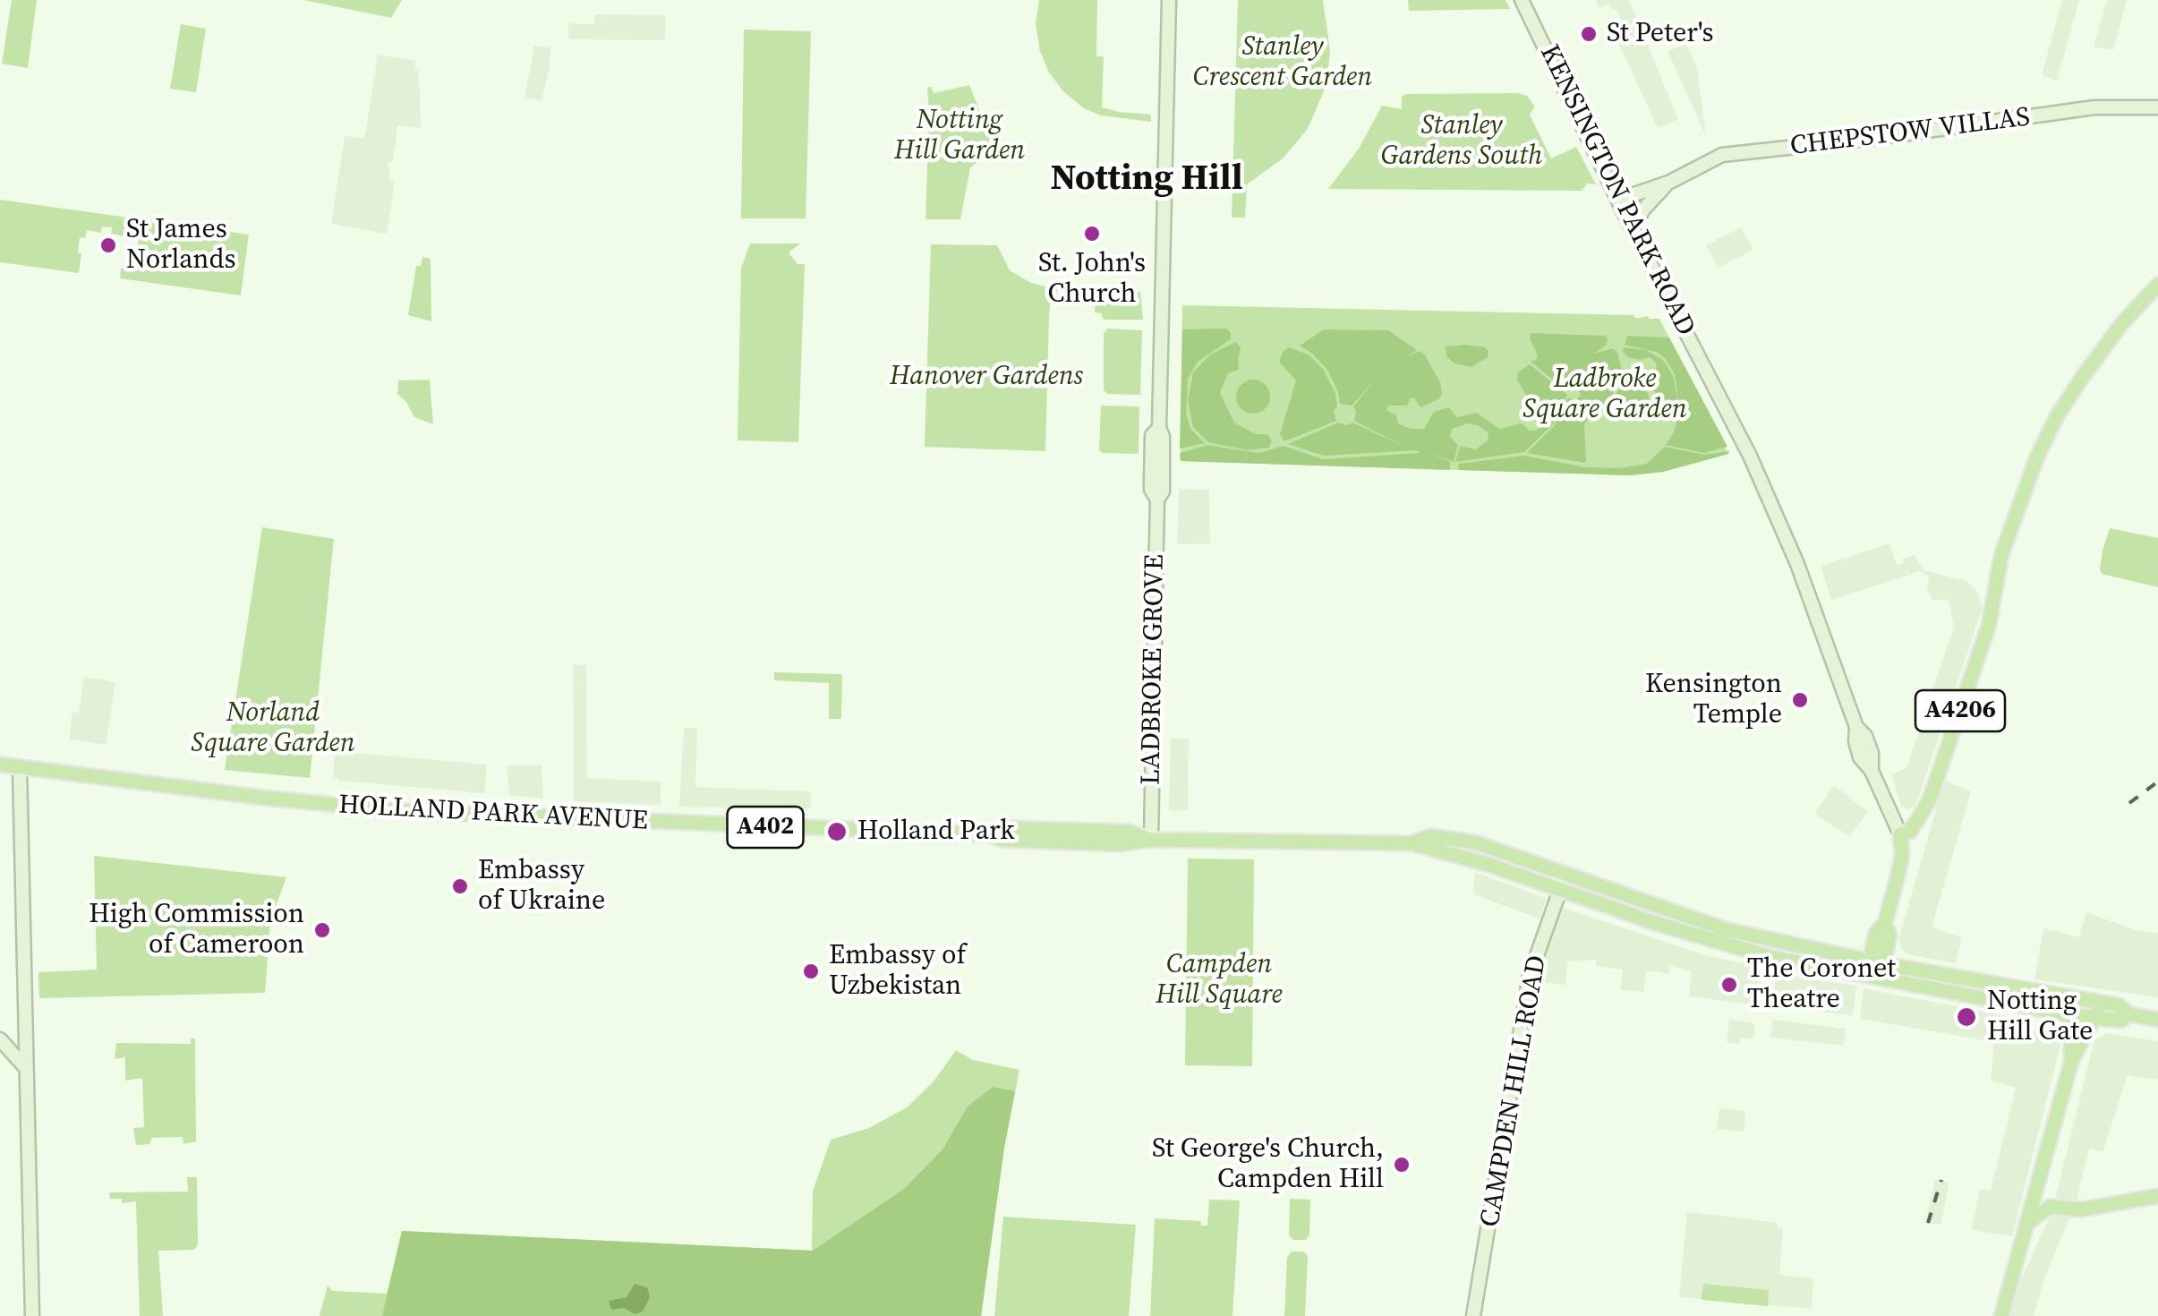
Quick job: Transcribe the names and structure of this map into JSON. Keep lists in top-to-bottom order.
{
  "streets": {
    "main road": [
      "CHEPSTOW VILLAS",
      "KENSINGTON PARK ROAD",
      "LADBROKE GROVE",
      "A4206",
      "HOLLAND PARK AVENUE",
      "A402",
      "CAMPDEN HILL ROAD"
    ]
  },
  "crossings": [
    ["CHEPSTOW VILLAS", "KENSINGTON PARK ROAD"],
    ["KENSINGTON PARK ROAD", "A4206"],
    ["LADBROKE GROVE", "HOLLAND PARK AVENUE"],
    ["HOLLAND PARK AVENUE", "A402"],
    ["A402", "CAMPDEN HILL ROAD"]
  ],
  "districts": ["Notting Hill"],
  "parks": [
    "Stanley Crescent Garden",
    "Notting Hill Garden",
    "Stanley Gardens South",
    "Hanover Gardens",
    "Ladbroke Square Garden",
    "Norland Square Garden",
    "Campden Hill Square"
  ],
  "places": [
    "St Peter's",
    "St. John's Church",
    "St James Norlands",
    "Kensington Temple",
    "Holland Park",
    "Embassy of Ukraine",
    "High Commission of Cameroon",
    "Embassy of Uzbekistan",
    "The Coronet Theatre",
    "Notting Hill Gate",
    "St George's Church, Campden Hill"
  ]
}
